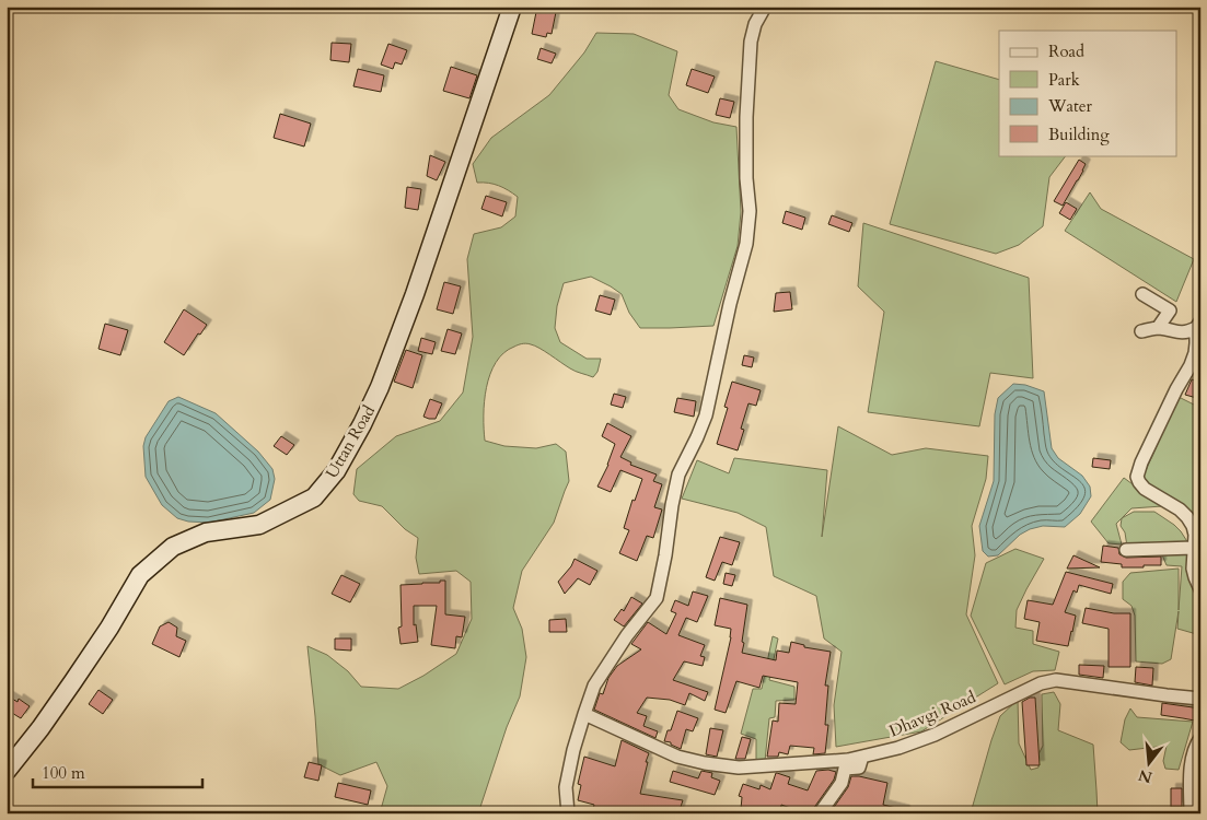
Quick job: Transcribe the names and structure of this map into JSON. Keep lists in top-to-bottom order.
{
  "streets": {
    "main road": ["Uttan Road"],
    "street": ["Dhavgi Road"]
  },
  "legend": [
    "Road",
    "Park",
    "Water",
    "Building"
  ],
  "scale_bar": "100 m",
  "north": "bottom"
}
